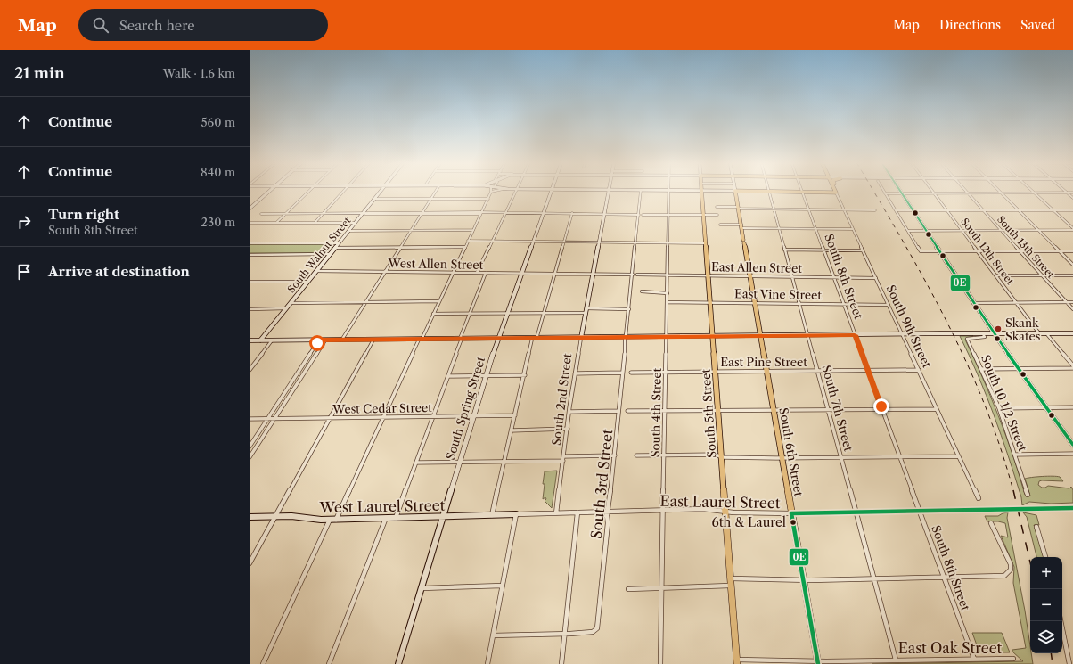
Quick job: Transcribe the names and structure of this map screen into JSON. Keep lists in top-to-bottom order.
{
  "streets": {
    "main road": ["South 5th Street", "South 6th Street"],
    "street": [
      "South 13th Street",
      "South 12th Street",
      "South Walnut Street",
      "West Allen Street",
      "East Allen Street",
      "South 8th Street",
      "East Vine Street",
      "South 9th Street",
      "East Pine Street",
      "South 2nd Street",
      "South 10 1/2 Street",
      "West Cedar Street",
      "South Spring Street",
      "South 7th Street",
      "South 4th Street",
      "South 3rd Street",
      "East Laurel Street",
      "West Laurel Street",
      "East Oak Street"
    ]
  },
  "crossings": [
    ["South Walnut Street", "West Allen Street"],
    ["West Allen Street", "South Spring Street"],
    ["East Allen Street", "South 8th Street"],
    ["East Allen Street", "South 9th Street"],
    ["East Allen Street", "South 7th Street"],
    ["East Allen Street", "South 4th Street"],
    ["East Allen Street", "South 5th Street"],
    ["East Allen Street", "South 6th Street"],
    ["South 8th Street", "East Vine Street"],
    ["South 8th Street", "East Pine Street"],
    ["South 8th Street", "East Laurel Street"],
    ["South 8th Street", "East Oak Street"],
    ["East Vine Street", "South 9th Street"],
    ["East Vine Street", "South 7th Street"],
    ["East Vine Street", "South 4th Street"],
    ["East Vine Street", "South 5th Street"],
    ["East Vine Street", "South 6th Street"],
    ["South 9th Street", "East Pine Street"],
    ["East Pine Street", "South 7th Street"],
    ["East Pine Street", "South 4th Street"],
    ["East Pine Street", "South 5th Street"],
    ["East Pine Street", "South 6th Street"],
    ["South 2nd Street", "East Laurel Street"],
    ["West Cedar Street", "South Spring Street"],
    ["South Spring Street", "West Laurel Street"],
    ["South 7th Street", "East Laurel Street"],
    ["South 7th Street", "East Oak Street"],
    ["South 4th Street", "East Laurel Street"],
    ["South 5th Street", "East Laurel Street"],
    ["South 5th Street", "East Oak Street"],
    ["South 6th Street", "East Laurel Street"],
    ["South 6th Street", "East Oak Street"],
    ["South 3rd Street", "East Laurel Street"],
    ["East Laurel Street", "West Laurel Street"]
  ],
  "places": ["Skank Skates", "6th & Laurel"],
  "lines": ["transit line 0E"],
  "page": {
    "header": "Map",
    "search": "Search here",
    "nav": ["Map", "Directions", "Saved"],
    "heading": ["21 min", "Walk · 1.6 km"],
    "list": [
      ["Continue", "560 m"],
      ["Continue", "840 m"],
      ["Turn right", "South 8th Street", "230 m"],
      "Arrive at destination"
    ],
    "map_buttons": ["+", "−"]
  }
}
